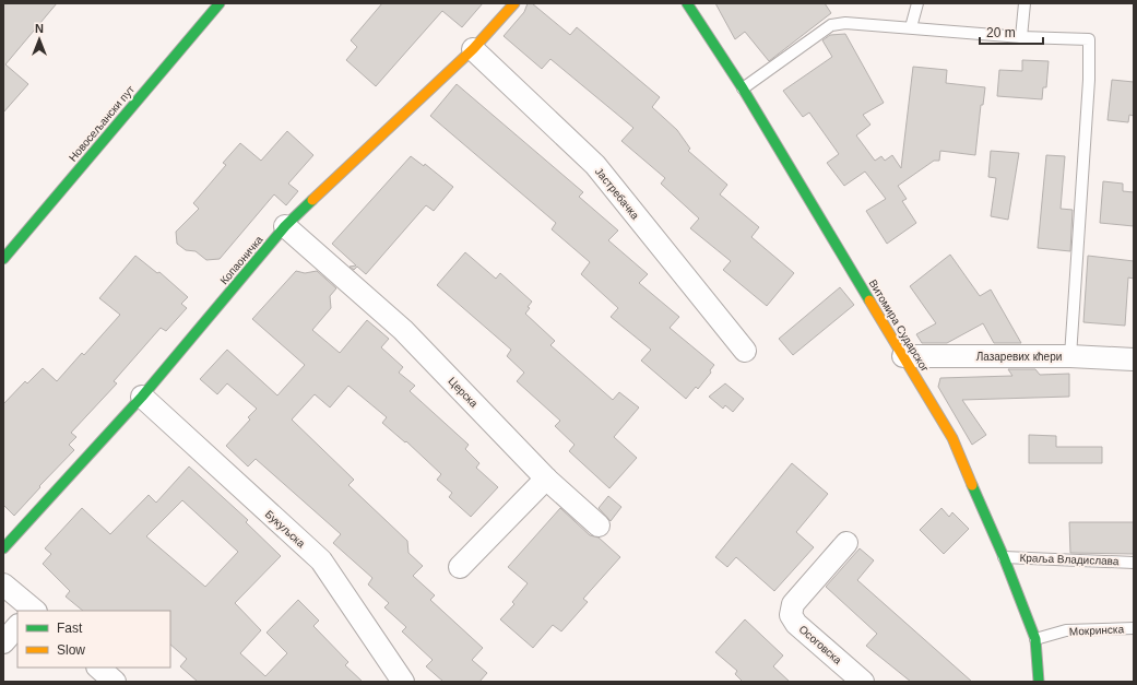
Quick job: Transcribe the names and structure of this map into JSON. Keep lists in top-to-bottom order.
{
  "streets": {
    "street": [
      "Новосељански пут",
      "Јастребачка",
      "Копаоничка",
      "Витомира Сударског",
      "Лазаревих кћери",
      "Церска",
      "Букуљска",
      "Осоговска"
    ],
    "lane": ["Краља Владислава", "Мокринска"]
  },
  "crossings": [
    ["Јастребачка", "Копаоничка"],
    ["Копаоничка", "Церска"],
    ["Копаоничка", "Букуљска"],
    ["Витомира Сударског", "Лазаревих кћери"],
    ["Витомира Сударског", "Краља Владислава"],
    ["Витомира Сударског", "Мокринска"]
  ],
  "legend": ["Fast", "Slow"],
  "scale_bar": "20 m",
  "north": "top"
}
